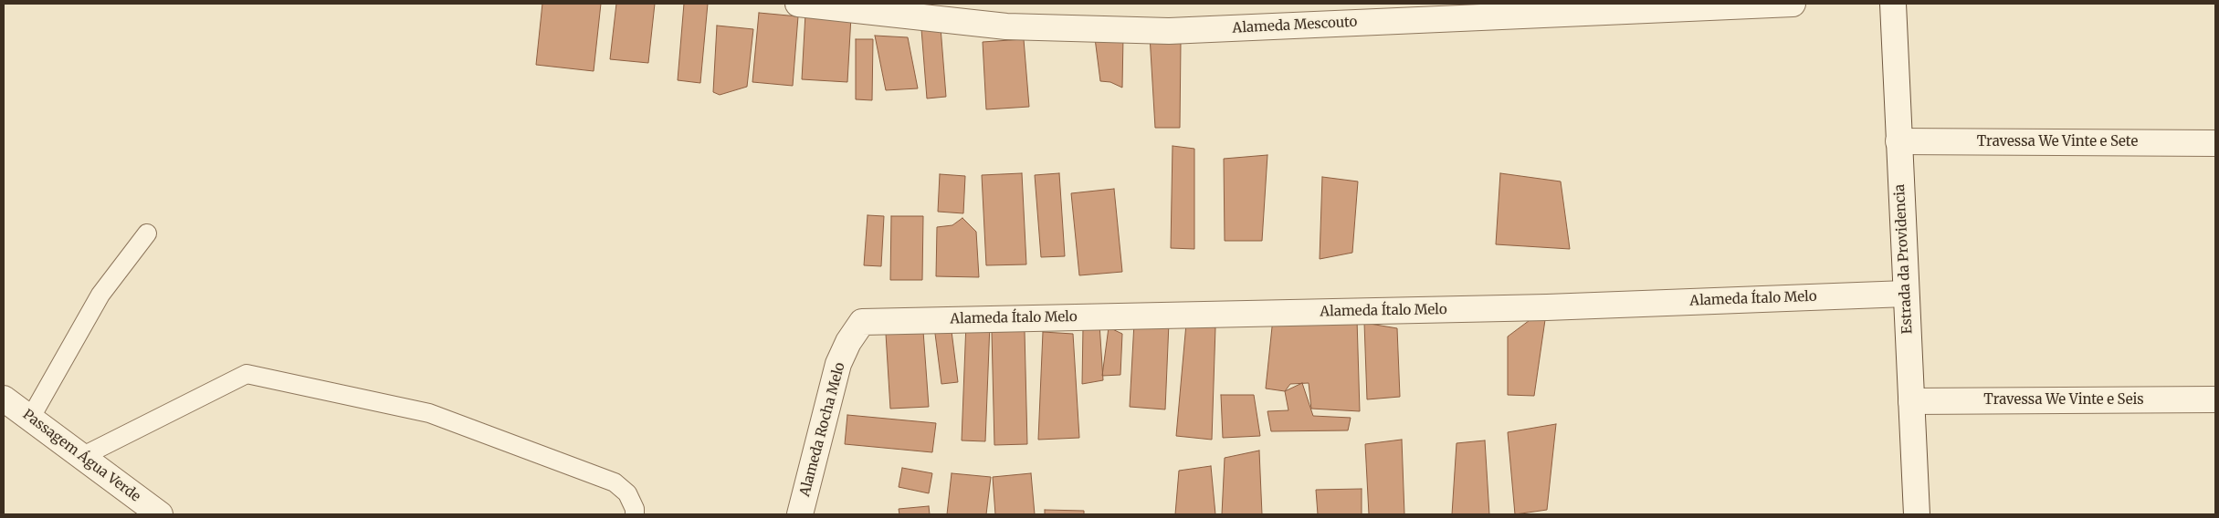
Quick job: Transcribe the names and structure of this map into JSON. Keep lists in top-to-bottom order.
{
  "streets": {
    "street": [
      "Alameda Mescouto",
      "Travessa We Vinte e Sete",
      "Estrada da Providencia",
      "Alameda Ítalo Melo",
      "Travessa We Vinte e Seis",
      "Alameda Rocha Melo",
      "Passagem Água Verde"
    ]
  },
  "crossings": [
    ["Travessa We Vinte e Sete", "Estrada da Providencia"],
    ["Estrada da Providencia", "Alameda Ítalo Melo"],
    ["Estrada da Providencia", "Travessa We Vinte e Seis"],
    ["Alameda Ítalo Melo", "Alameda Rocha Melo"]
  ]
}
